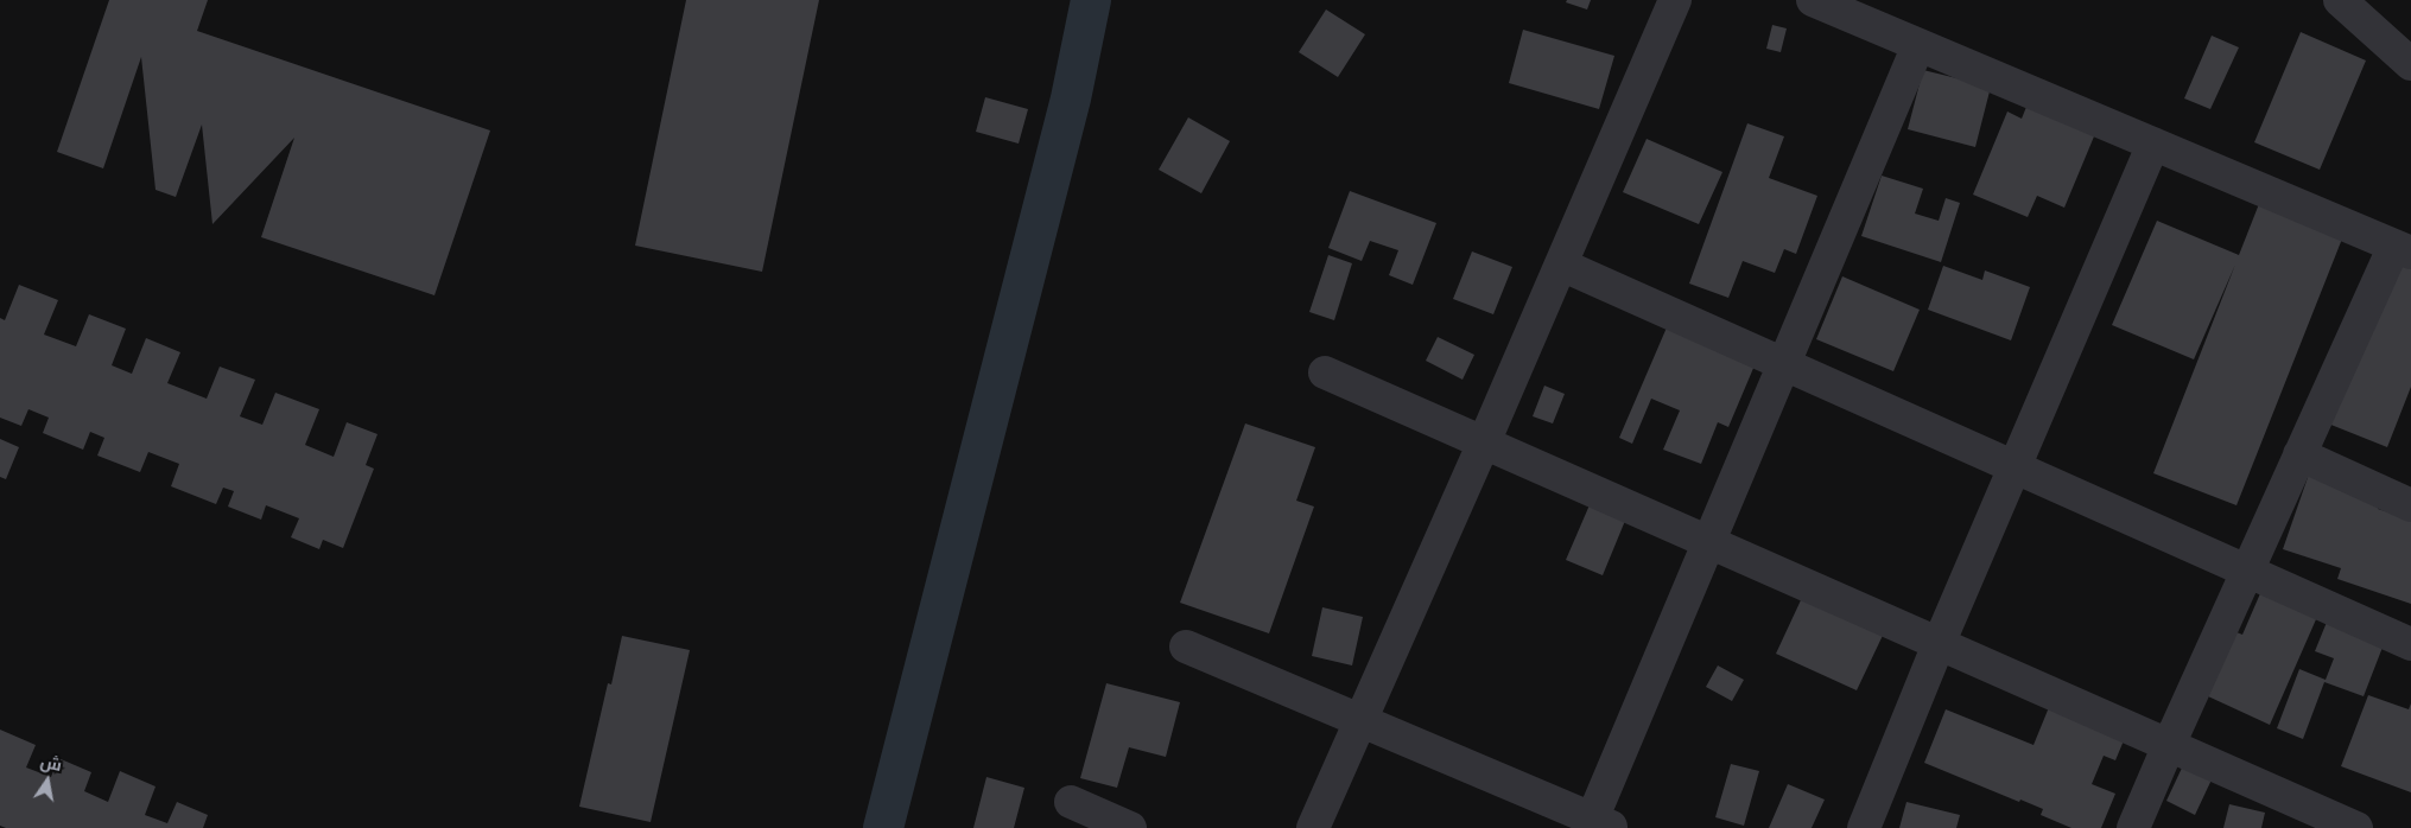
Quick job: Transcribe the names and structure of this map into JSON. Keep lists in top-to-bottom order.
{
  "north": "top"
}
